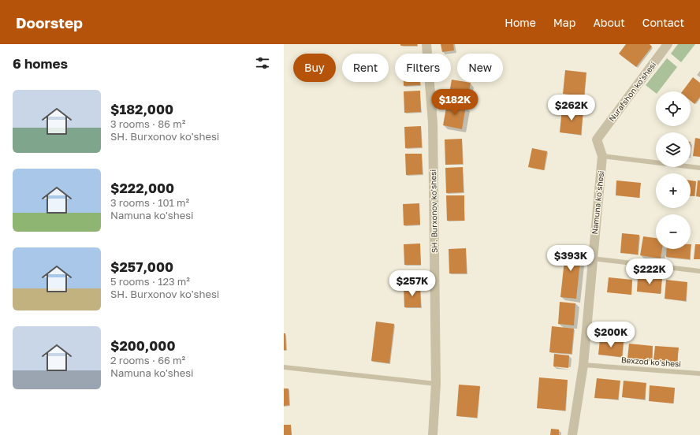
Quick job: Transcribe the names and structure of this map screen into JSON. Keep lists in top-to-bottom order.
{
  "streets": {
    "street": ["Nurafshon ko'shesi", "Namuna ko'shesi", "SH. Burxonov ko'shesi"],
    "lane": ["Bexzod ko'shesi"]
  },
  "crossings": [
    ["Nurafshon ko'shesi", "Namuna ko'shesi"],
    ["Namuna ko'shesi", "Bexzod ko'shesi"]
  ],
  "page": {
    "header": "Doorstep",
    "nav": [
      "Home",
      "Map",
      "About",
      "Contact"
    ],
    "heading": "6 homes",
    "chip": [
      "Buy",
      "Rent",
      "Filters",
      "New"
    ],
    "list": [
      {
        "name": "$182,000",
        "note": "3 rooms · 86 m² · SH. Burxonov ko'shesi"
      },
      {
        "name": "$222,000",
        "note": "3 rooms · 101 m² · Namuna ko'shesi"
      },
      {
        "name": "$257,000",
        "note": "5 rooms · 123 m² · SH. Burxonov ko'shesi"
      },
      {
        "name": "$200,000",
        "note": "2 rooms · 66 m² · Namuna ko'shesi"
      }
    ],
    "price": [
      "$182K",
      "$262K",
      "$393K",
      "$222K",
      "$257K",
      "$200K"
    ],
    "map_buttons": ["+", "−"]
  }
}
